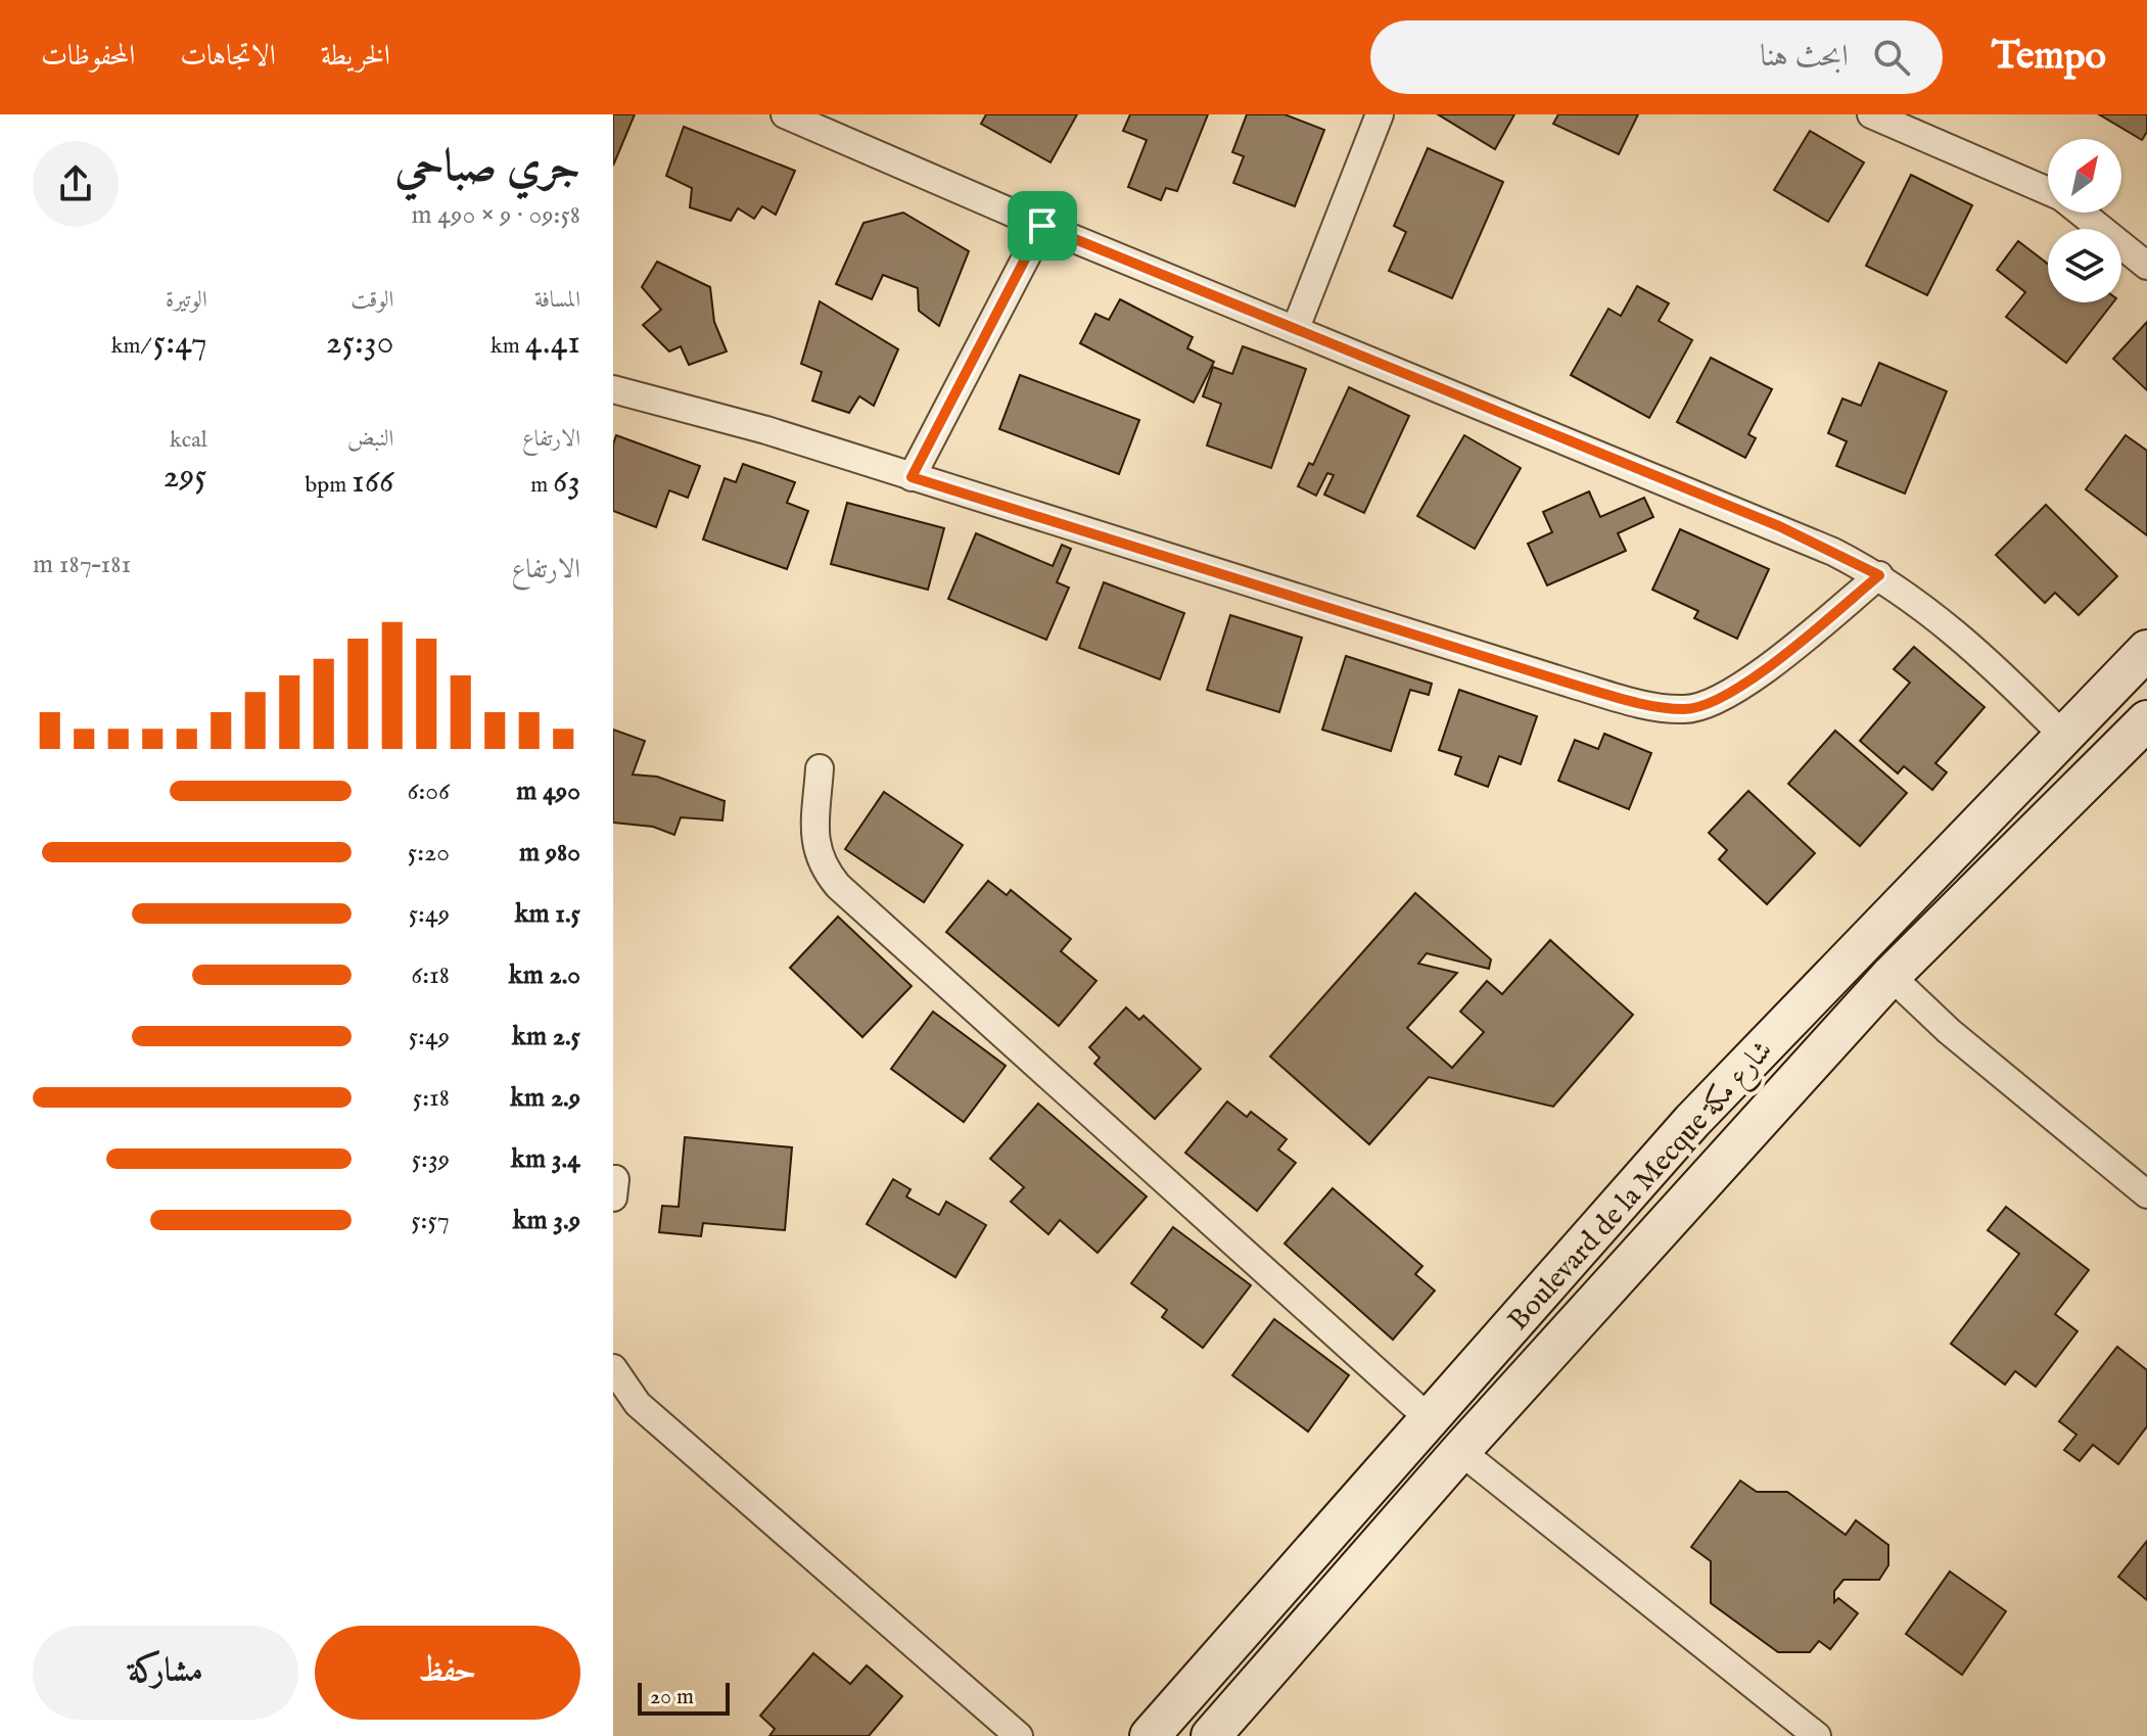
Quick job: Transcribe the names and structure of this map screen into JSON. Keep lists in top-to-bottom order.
{
  "streets": {
    "main road": ["Boulevard de la Mecque شارع مكة"]
  },
  "scale_bar": "20 m",
  "north": "top right",
  "page": {
    "header": "Tempo",
    "search": "ابحث هنا",
    "nav": ["الخريطة", "الاتجاهات", "المحفوظات"],
    "heading": ["جري صباحي", "09:58 · 9 × 490 m"],
    "stats": [
      ["المسافة", "4.41 km"],
      ["الوقت", "25:30"],
      ["الوتيرة", "5:47 /km"],
      ["الارتفاع", "63 m"],
      ["النبض", "166 bpm"],
      ["kcal", "295"]
    ],
    "chart": ["الارتفاع", "181–187 m"],
    "list": [
      {
        "name": "490 m",
        "note": "6:06"
      },
      {
        "name": "980 m",
        "note": "5:20"
      },
      {
        "name": "1.5 km",
        "note": "5:49"
      },
      {
        "name": "2.0 km",
        "note": "6:18"
      },
      {
        "name": "2.5 km",
        "note": "5:49"
      },
      {
        "name": "2.9 km",
        "note": "5:18"
      },
      {
        "name": "3.4 km",
        "note": "5:39"
      },
      {
        "name": "3.9 km",
        "note": "5:57"
      }
    ],
    "buttons": ["حفظ", "مشاركة"],
    "scale": "20 m"
  }
}
